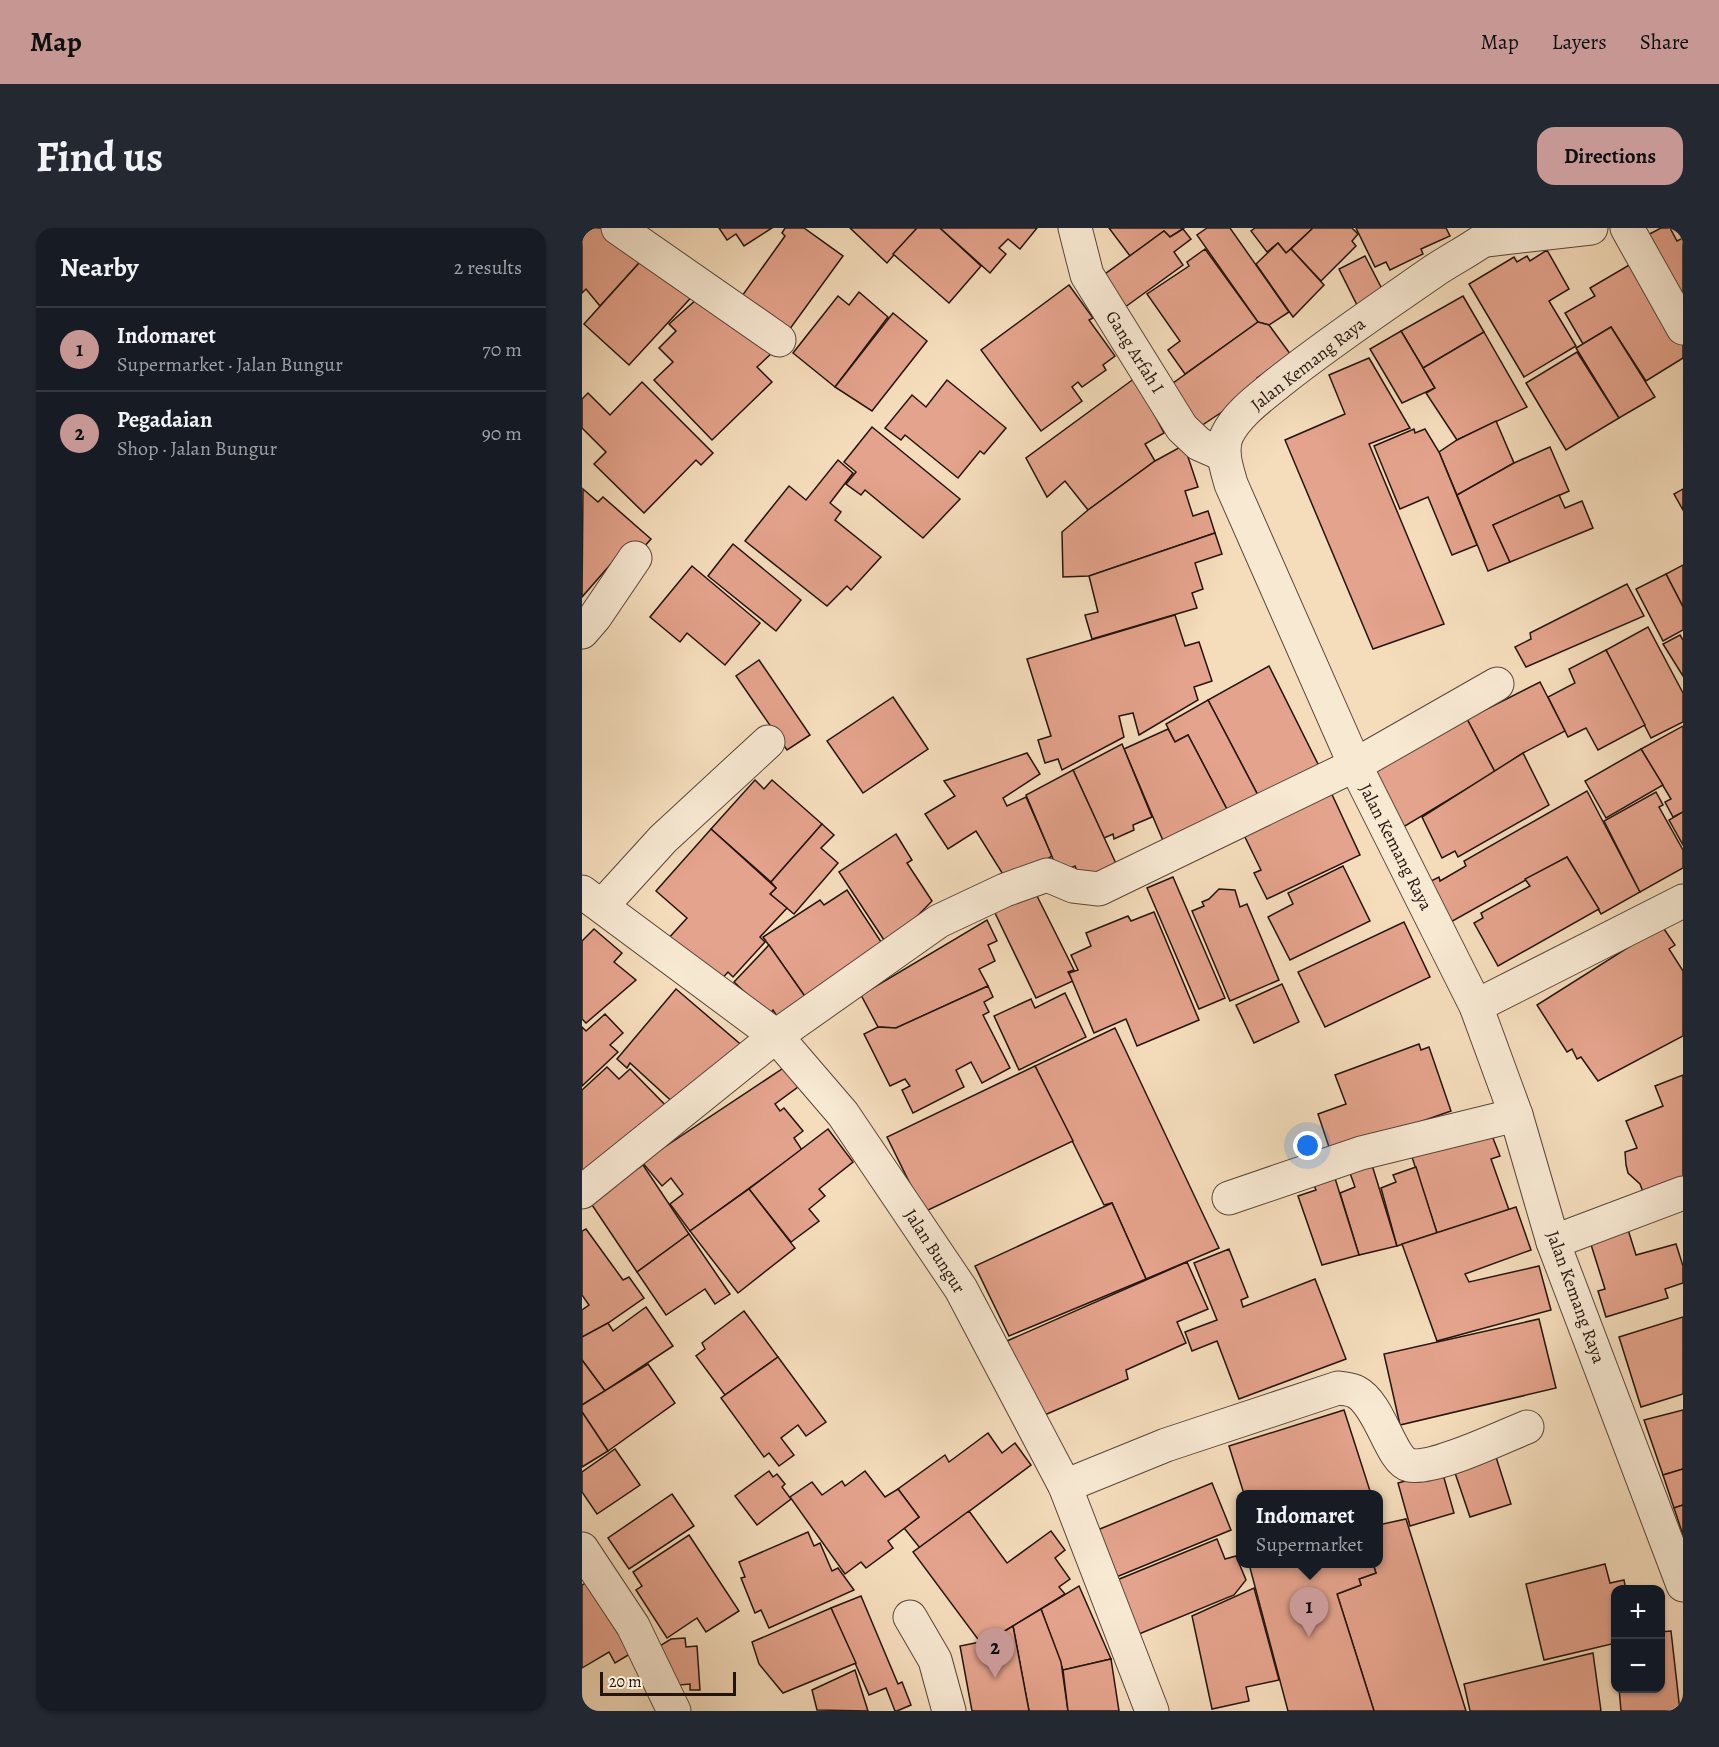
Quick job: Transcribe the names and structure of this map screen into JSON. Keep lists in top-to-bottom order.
{
  "streets": {
    "street": ["Gang Arfah I", "Jalan Kemang Raya", "Jalan Bungur"]
  },
  "crossings": [
    ["Gang Arfah I", "Jalan Kemang Raya"]
  ],
  "scale_bar": "20 m",
  "page": {
    "header": "Map",
    "nav": ["Map", "Layers", "Share"],
    "buttons": "Directions",
    "title": "Find us",
    "heading": ["Nearby", "2 results"],
    "list": [
      {
        "mark": "1",
        "name": "Indomaret",
        "note": "Supermarket · Jalan Bungur",
        "value": "70 m"
      },
      {
        "mark": "2",
        "name": "Pegadaian",
        "note": "Shop · Jalan Bungur",
        "value": "90 m"
      }
    ],
    "popup": ["Indomaret", "Supermarket"],
    "map_buttons": ["+", "−"],
    "pins": ["1", "2"],
    "scale": "20 m"
  }
}
